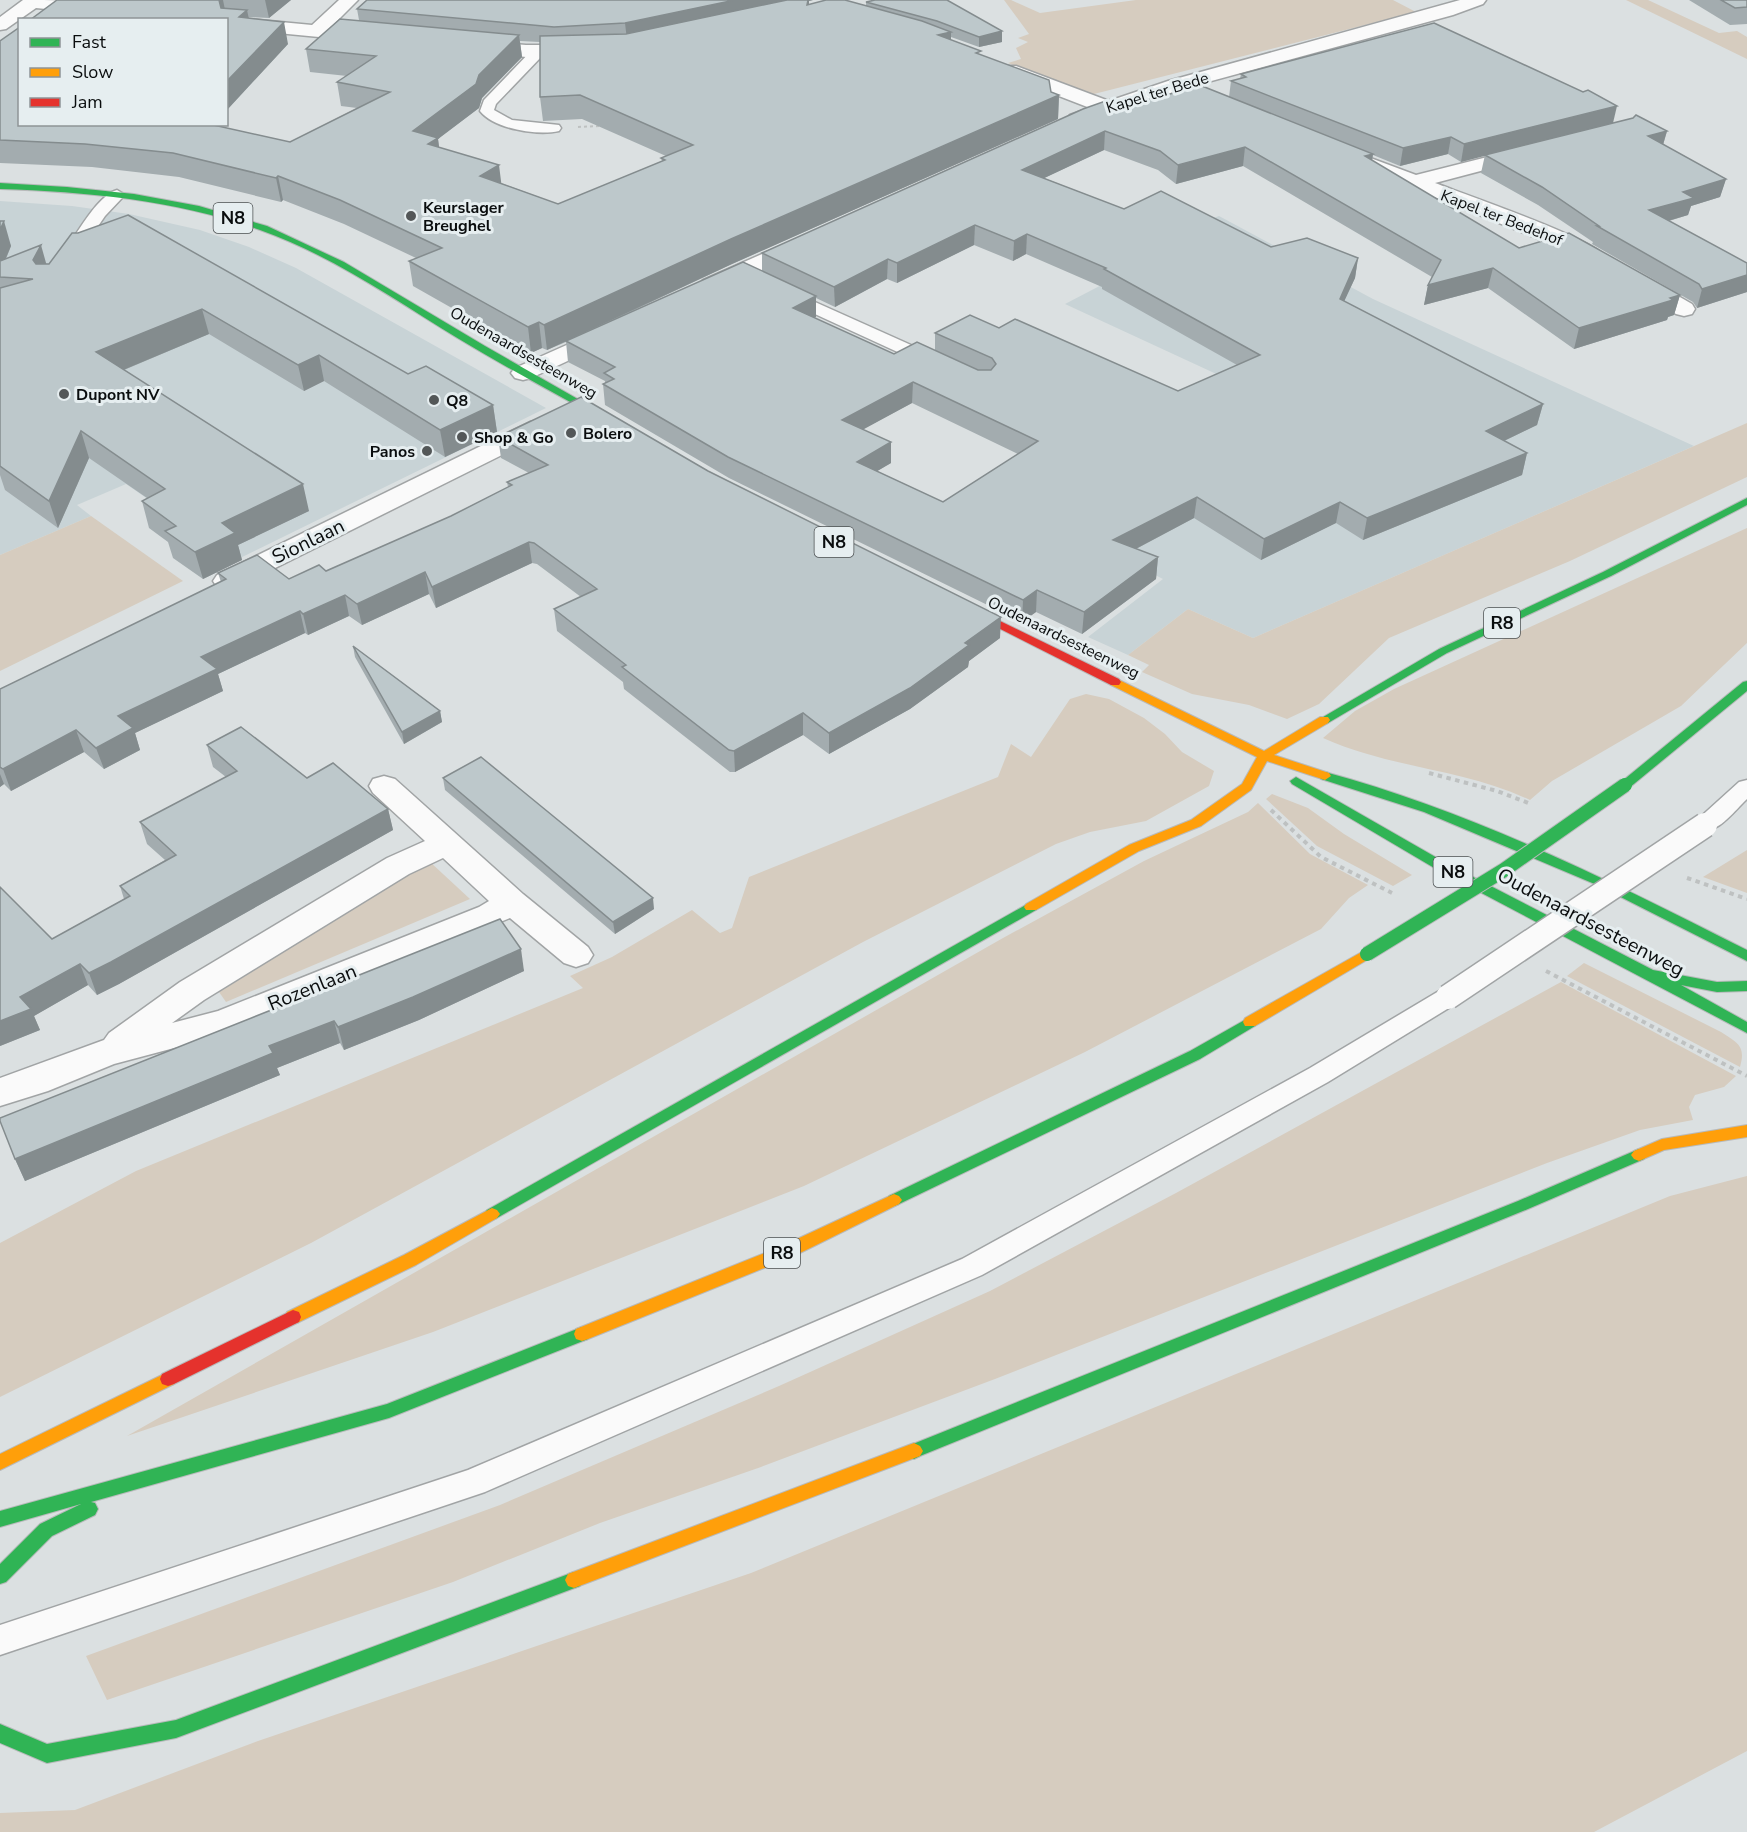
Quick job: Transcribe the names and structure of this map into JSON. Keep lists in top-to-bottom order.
{
  "streets": {
    "main road": ["N8", "Oudenaardsesteenweg", "R8"],
    "street": [
      "Kapel ter Bede",
      "Kapel ter Bedehof",
      "Sionlaan",
      "Rozenlaan"
    ]
  },
  "crossings": [
    ["Oudenaardsesteenweg", "Sionlaan"],
    ["Oudenaardsesteenweg", "R8"]
  ],
  "places": [
    "Keurslager Breughel",
    "Dupont NV",
    "Q8",
    "Bolero",
    "Shop & Go",
    "Panos"
  ],
  "legend": ["Fast", "Slow", "Jam"]
}
